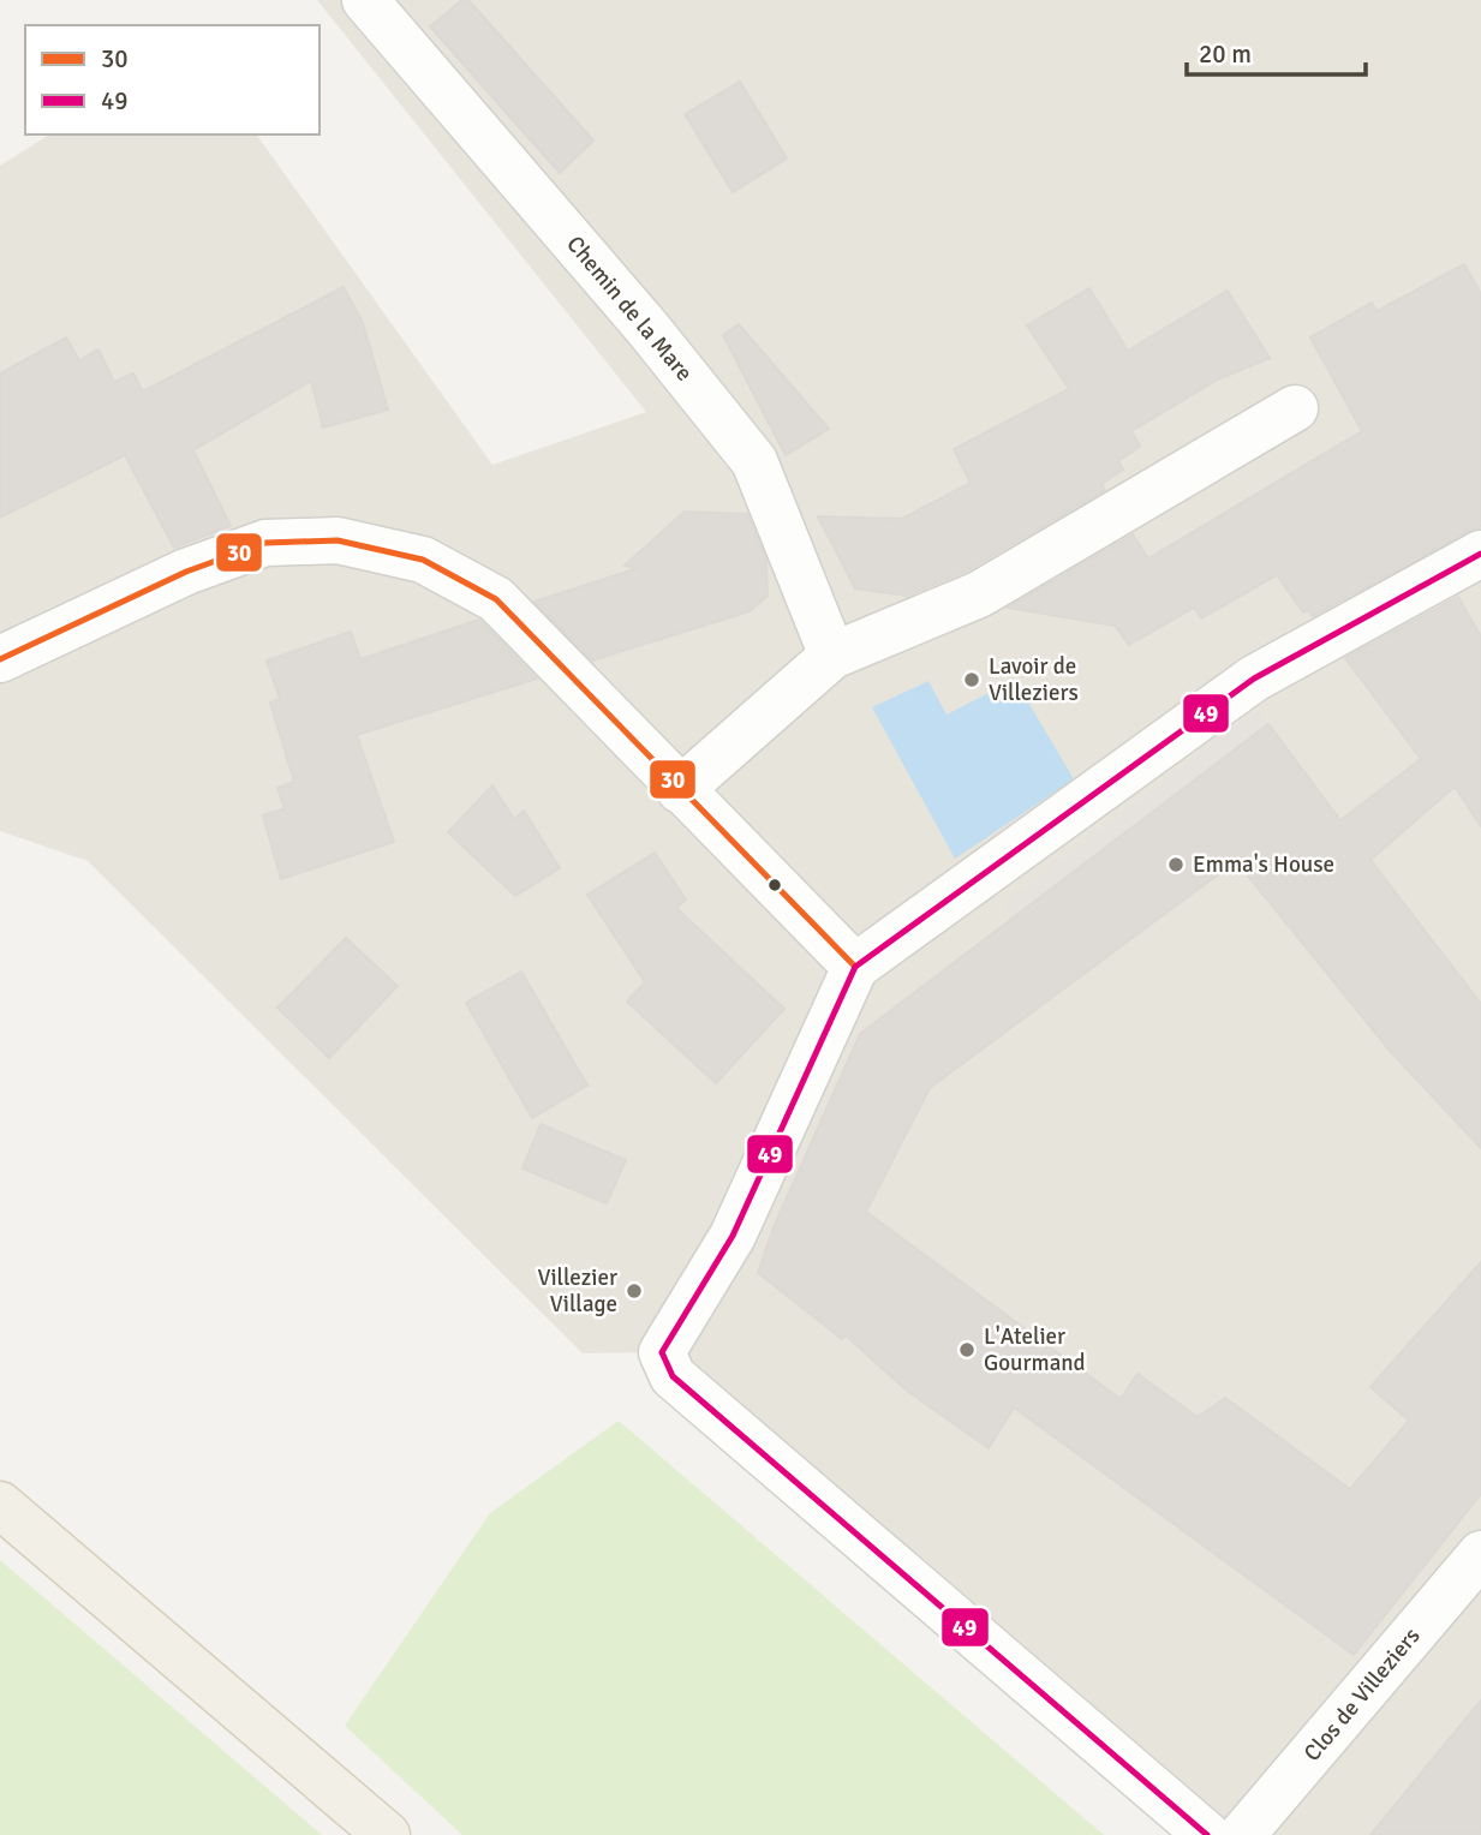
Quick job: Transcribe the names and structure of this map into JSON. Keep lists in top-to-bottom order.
{
  "streets": {
    "street": ["Chemin de la Mare", "Clos de Villeziers"]
  },
  "places": [
    "Lavoir de Villeziers",
    "Emma's House",
    "Villezier Village",
    "L'Atelier Gourmand"
  ],
  "lines": ["transit line 30", "transit line 49"],
  "legend": ["30", "49"],
  "scale_bar": "20 m"
}
